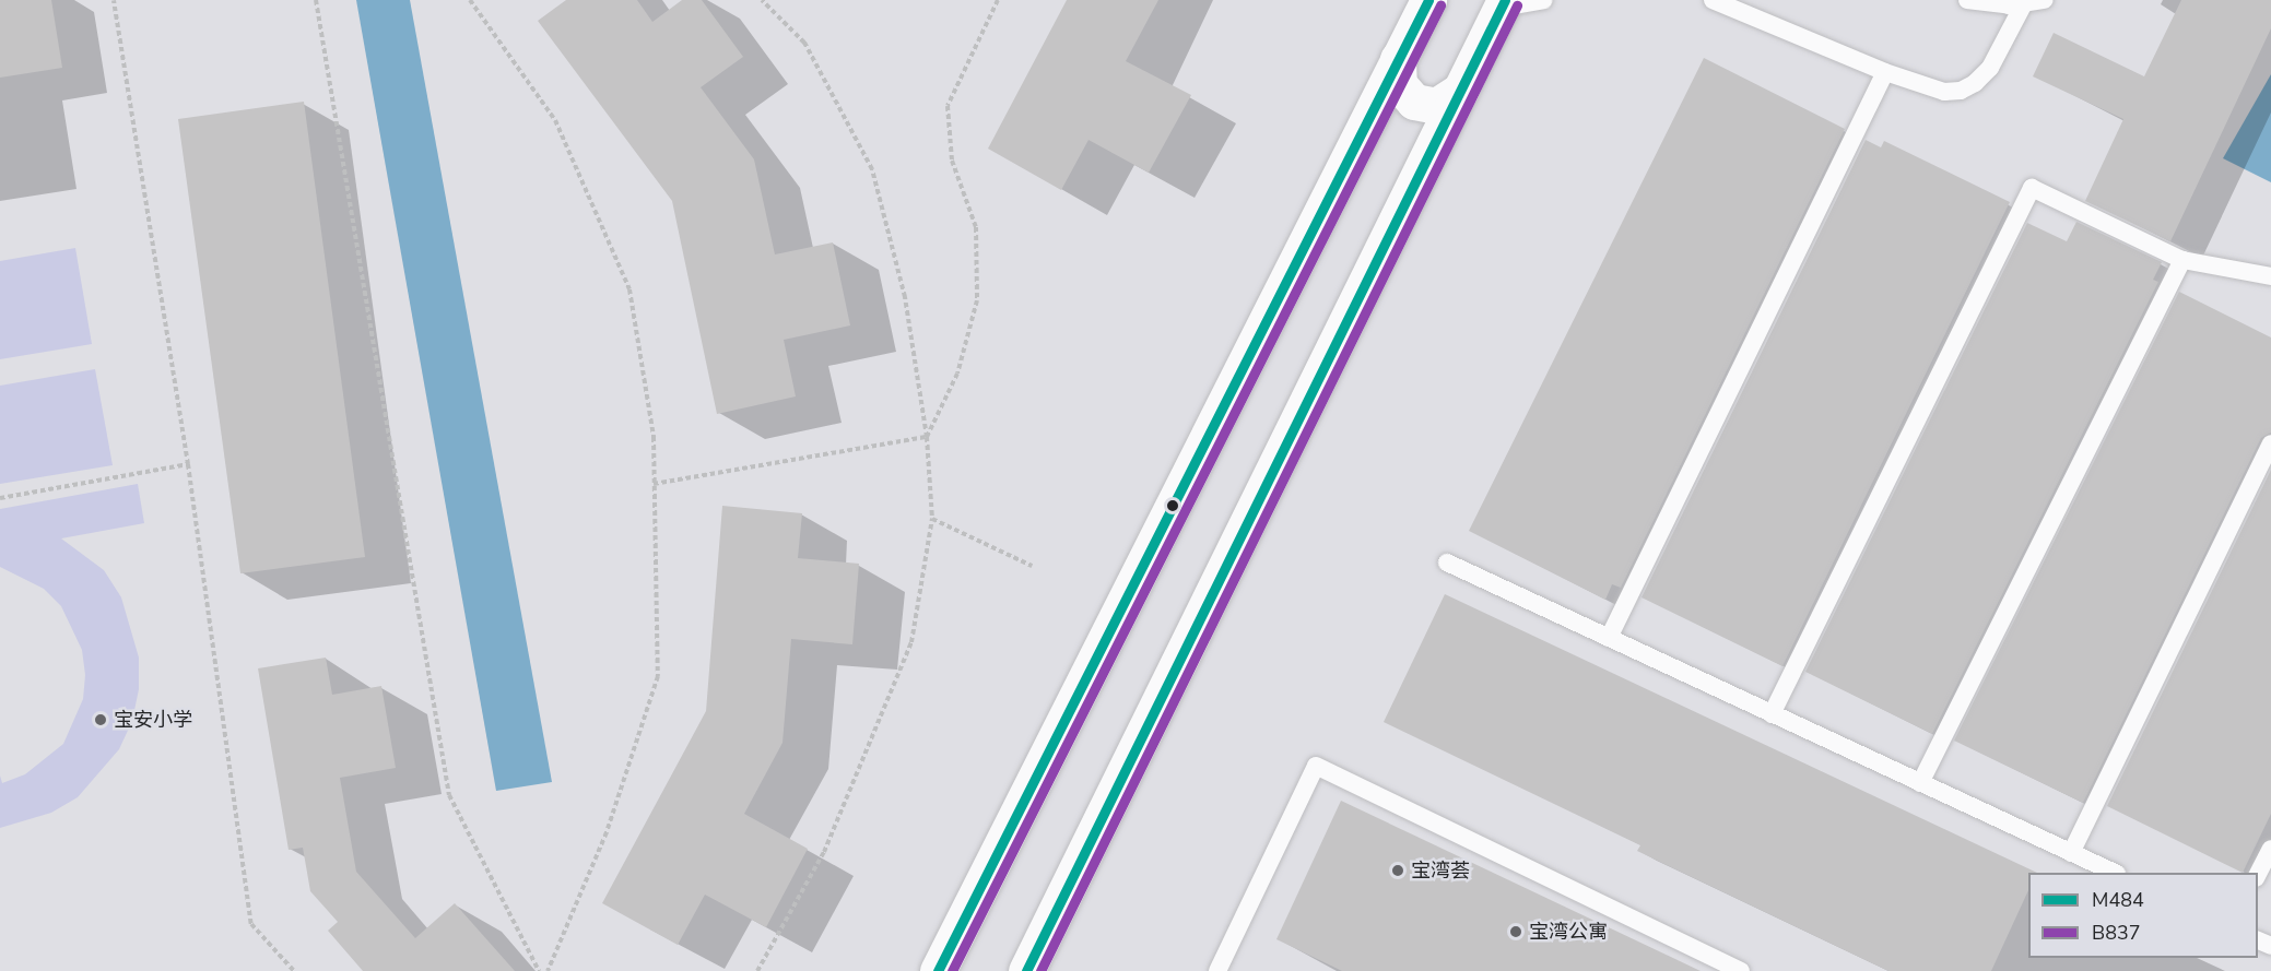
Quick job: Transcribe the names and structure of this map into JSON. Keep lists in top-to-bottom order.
{
  "places": ["宝安小学", "宝湾荟", "宝湾公寓"],
  "lines": ["transit line M484", "transit line B837"],
  "legend": ["M484", "B837"]
}
